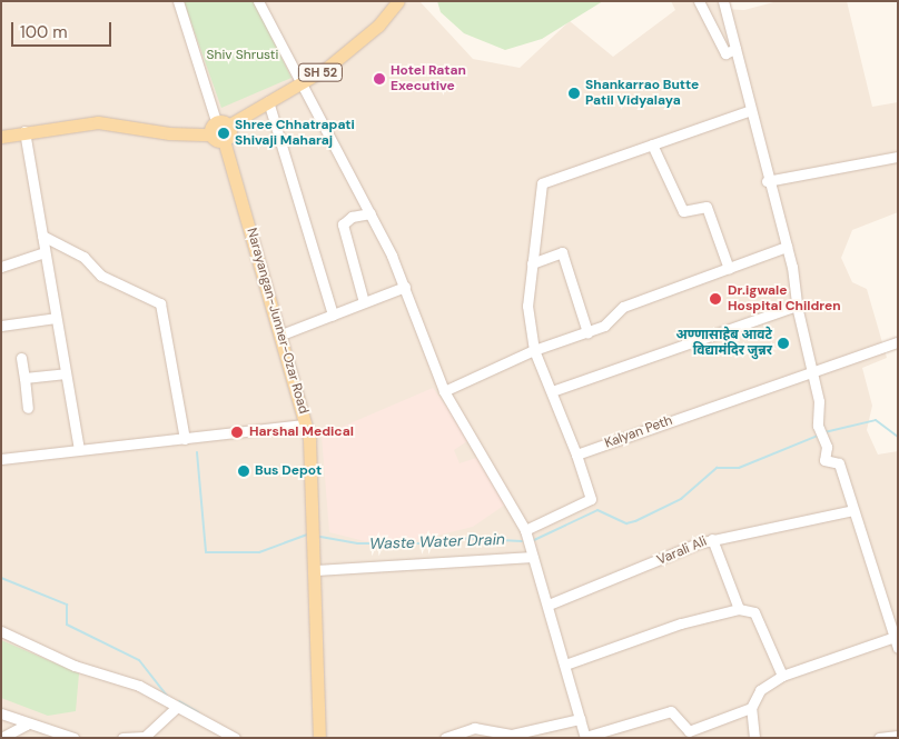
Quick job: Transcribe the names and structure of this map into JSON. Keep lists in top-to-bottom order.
{
  "streets": {
    "main road": ["SH 52", "Narayangan-Junner-Ozar Road"],
    "street": ["Kalyan Peth", "Varali Ali"]
  },
  "water": ["Waste Water Drain"],
  "parks": ["Shiv Shrusti"],
  "places": [
    "Hotel Ratan Executive",
    "Shankarrao Butte Patil Vidyalaya",
    "Shree Chhatrapati Shivaji Maharaj",
    "Dr.igwale Hospital Children",
    "अण्णासाहेब आवटे विद्यामंदिर जुन्नर",
    "Harshal Medical",
    "Bus Depot"
  ],
  "scale_bar": "100 m"
}
